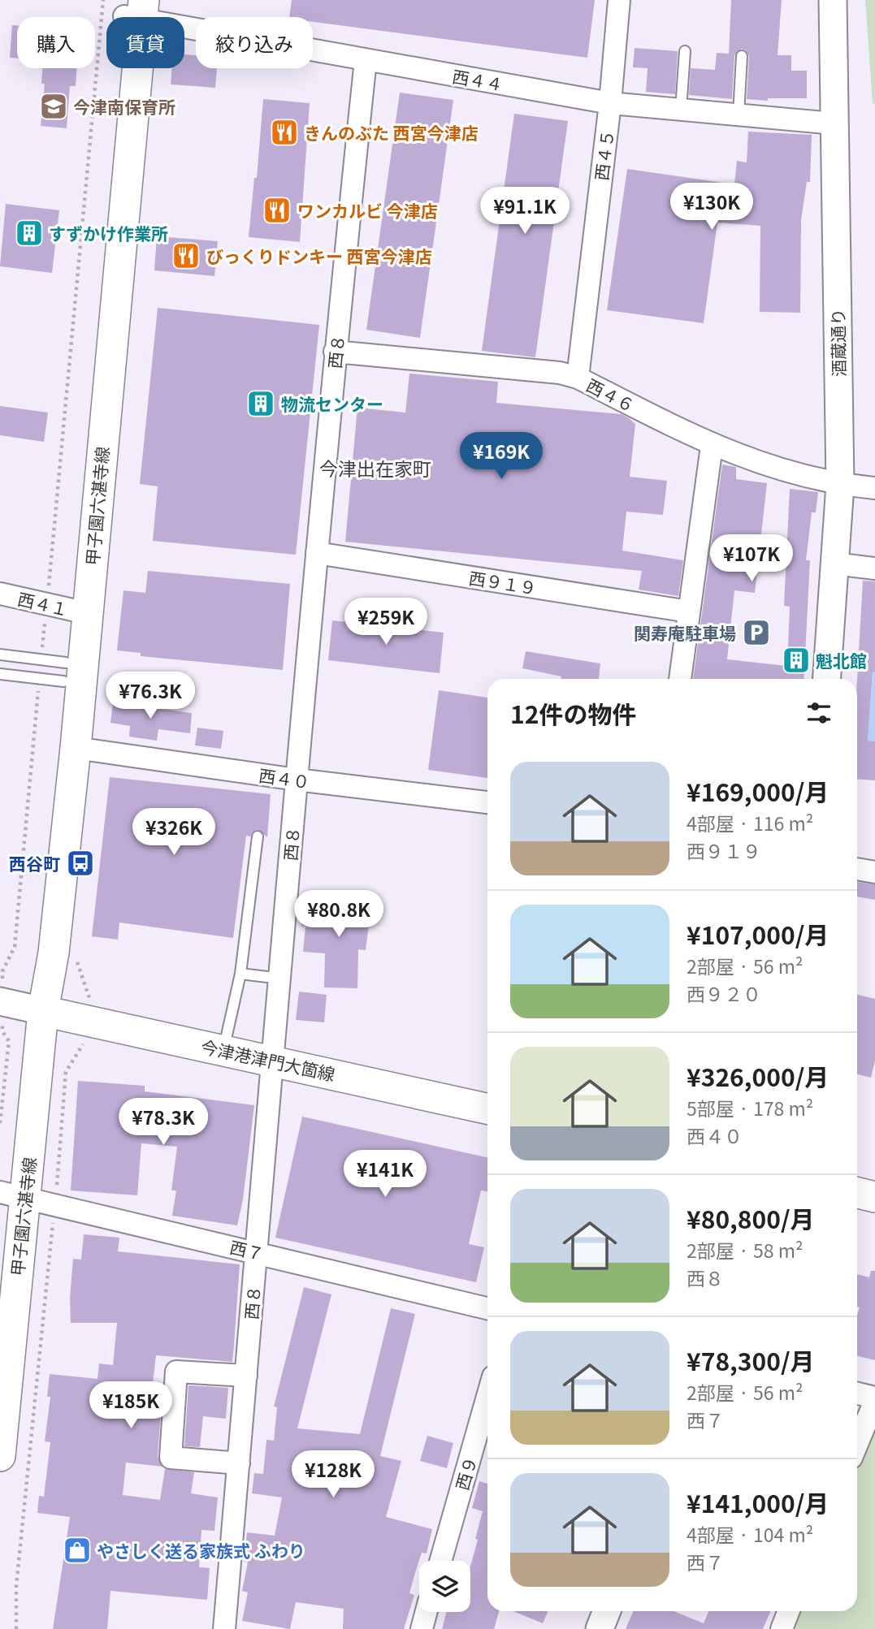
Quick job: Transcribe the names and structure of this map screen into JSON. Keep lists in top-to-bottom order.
{
  "streets": {
    "main road": ["甲子園六湛寺線", "今津港津門大箇線"],
    "street": [
      "西４４",
      "西４５",
      "酒蔵通り",
      "西８",
      "西４６",
      "西９１９",
      "西４１",
      "西４０",
      "西７",
      "西９"
    ]
  },
  "crossings": [
    ["西４４", "西４５"],
    ["西４４", "酒蔵通り"],
    ["西４４", "西８"],
    ["西４４", "甲子園六湛寺線"],
    ["西４５", "西４６"],
    ["酒蔵通り", "西４６"],
    ["西８", "西４６"],
    ["西８", "西９１９"],
    ["西８", "西４０"],
    ["西８", "今津港津門大箇線"],
    ["西８", "西７"],
    ["甲子園六湛寺線", "西４１"],
    ["甲子園六湛寺線", "西４０"],
    ["甲子園六湛寺線", "今津港津門大箇線"],
    ["甲子園六湛寺線", "西７"]
  ],
  "districts": ["今津出在家町"],
  "places": {
    "school or university": ["今津南保育所"],
    "restaurant": ["きんのぶた 西宮今津店", "ワンカルビ 今津店", "びっくりドンキー 西宮今津店"],
    "building": ["すずかけ作業所", "物流センター", "魁北館"],
    "parking": ["関寿庵駐車場"],
    "bus stop": ["西谷町"],
    "shop": ["やさしく送る家族式 ふわり"]
  },
  "page": {
    "chip": ["購入", "賃貸", "絞り込み"],
    "price": [
      "¥130K",
      "¥91.1K",
      "¥169K",
      "¥107K",
      "¥259K",
      "¥76.3K",
      "¥326K",
      "¥80.8K",
      "¥78.3K",
      "¥141K",
      "¥185K",
      "¥128K"
    ],
    "heading": "12件の物件",
    "list": [
      {
        "name": "¥169,000/月",
        "note": "4部屋 · 116 m² · 西９１９"
      },
      {
        "name": "¥107,000/月",
        "note": "2部屋 · 56 m² · 西９２０"
      },
      {
        "name": "¥326,000/月",
        "note": "5部屋 · 178 m² · 西４０"
      },
      {
        "name": "¥80,800/月",
        "note": "2部屋 · 58 m² · 西８"
      },
      {
        "name": "¥78,300/月",
        "note": "2部屋 · 56 m² · 西７"
      },
      {
        "name": "¥141,000/月",
        "note": "4部屋 · 104 m² · 西７"
      }
    ]
  }
}
